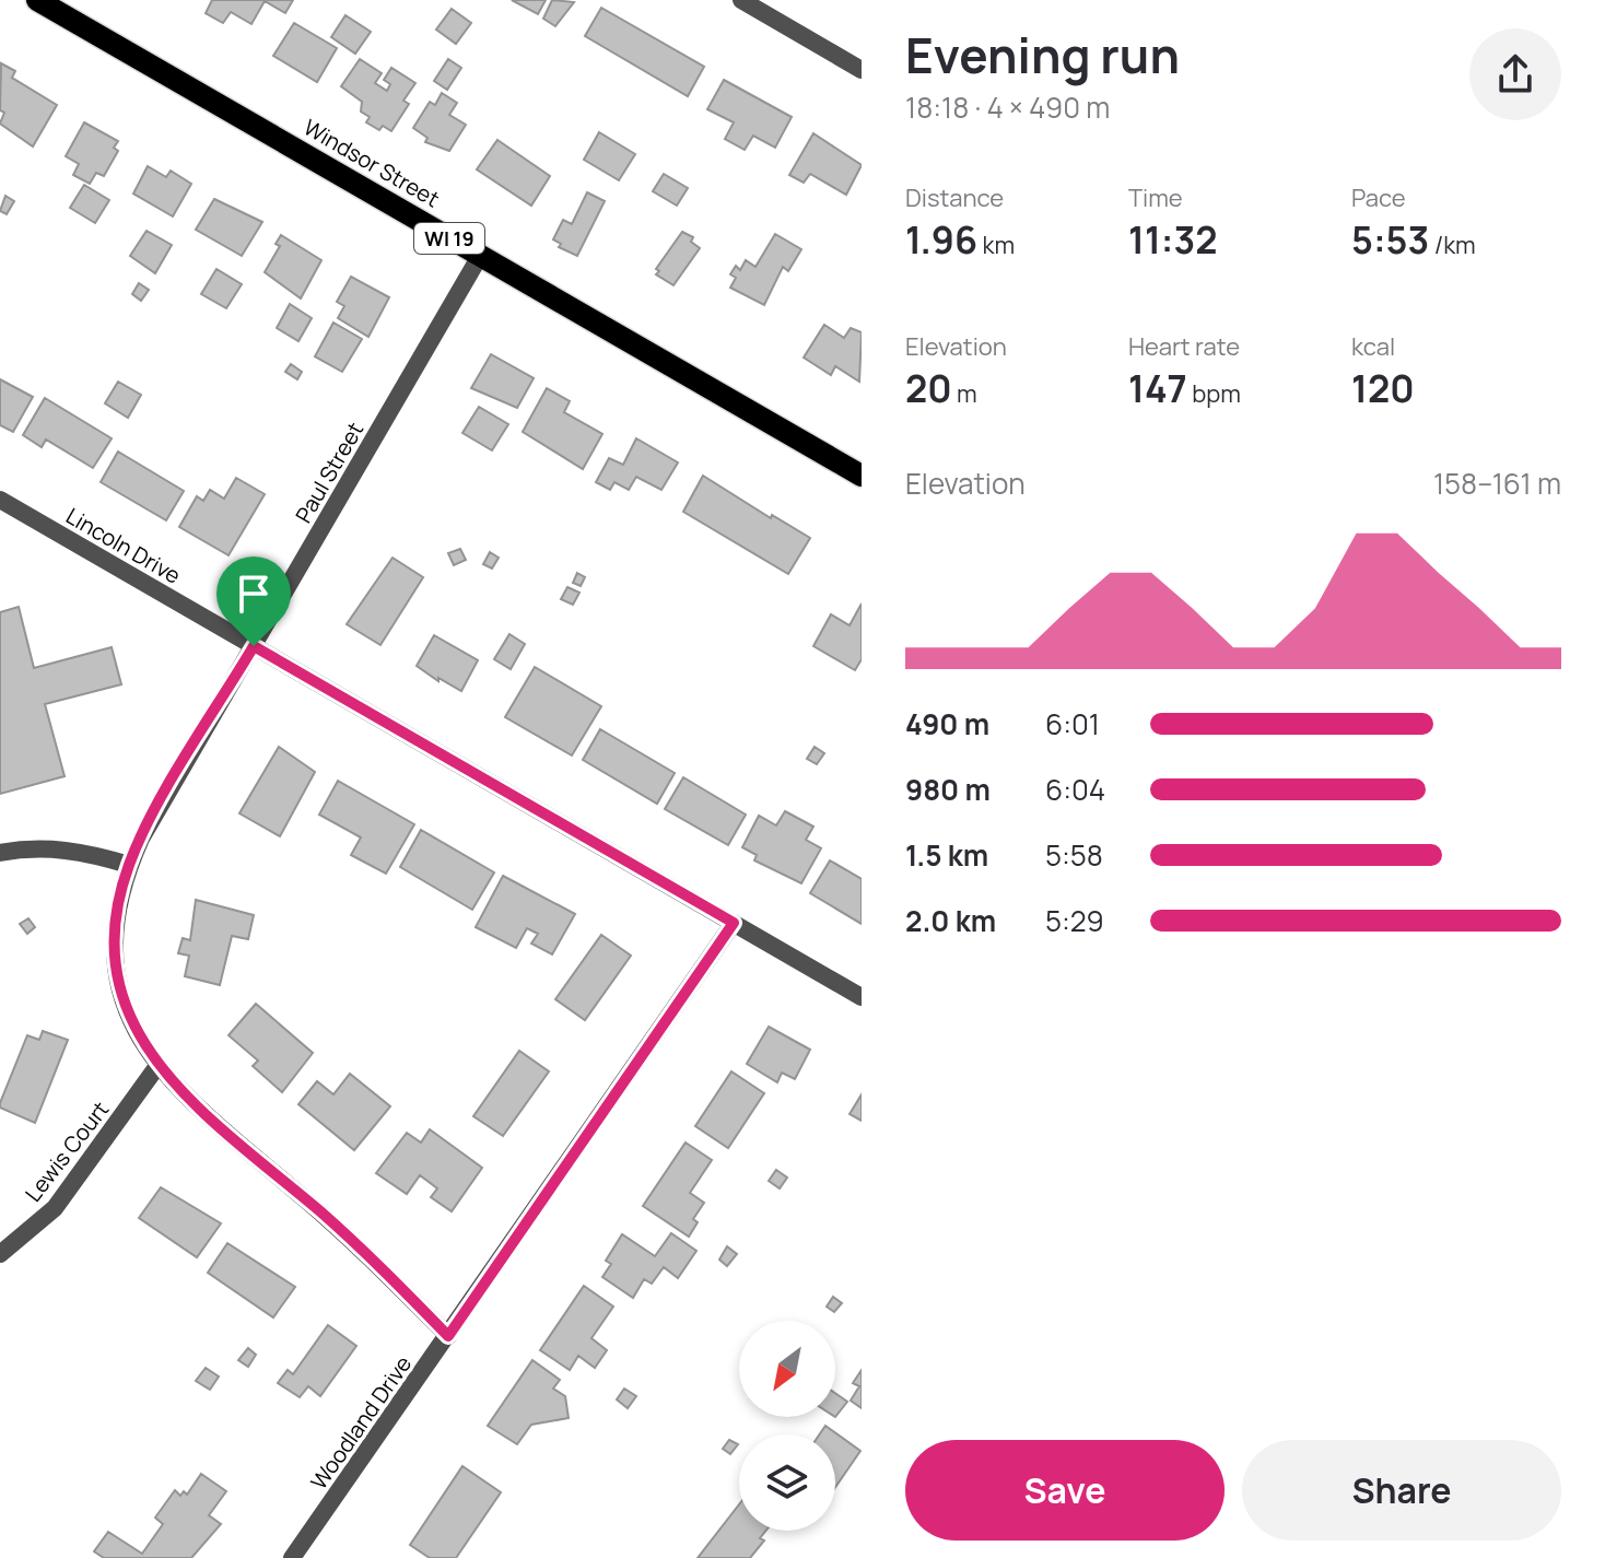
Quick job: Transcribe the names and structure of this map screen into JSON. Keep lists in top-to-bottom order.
{
  "streets": {
    "main road": ["Windsor Street", "WI 19"],
    "street": [
      "Paul Street",
      "Lincoln Drive",
      "Lewis Court",
      "Woodland Drive"
    ]
  },
  "crossings": [
    ["Windsor Street", "Paul Street"],
    ["Paul Street", "Lincoln Drive"],
    ["Paul Street", "Lewis Court"],
    ["Paul Street", "Woodland Drive"],
    ["Lincoln Drive", "Woodland Drive"]
  ],
  "north": "bottom left",
  "page": {
    "heading": ["Evening run", "18:18 · 4 × 490 m"],
    "stats": [
      ["Distance", "1.96 km"],
      ["Time", "11:32"],
      ["Pace", "5:53 /km"],
      ["Elevation", "20 m"],
      ["Heart rate", "147 bpm"],
      ["kcal", "120"]
    ],
    "chart": ["Elevation", "158–161 m"],
    "list": [
      {
        "name": "490 m",
        "note": "6:01"
      },
      {
        "name": "980 m",
        "note": "6:04"
      },
      {
        "name": "1.5 km",
        "note": "5:58"
      },
      {
        "name": "2.0 km",
        "note": "5:29"
      }
    ],
    "buttons": ["Save", "Share"]
  }
}
